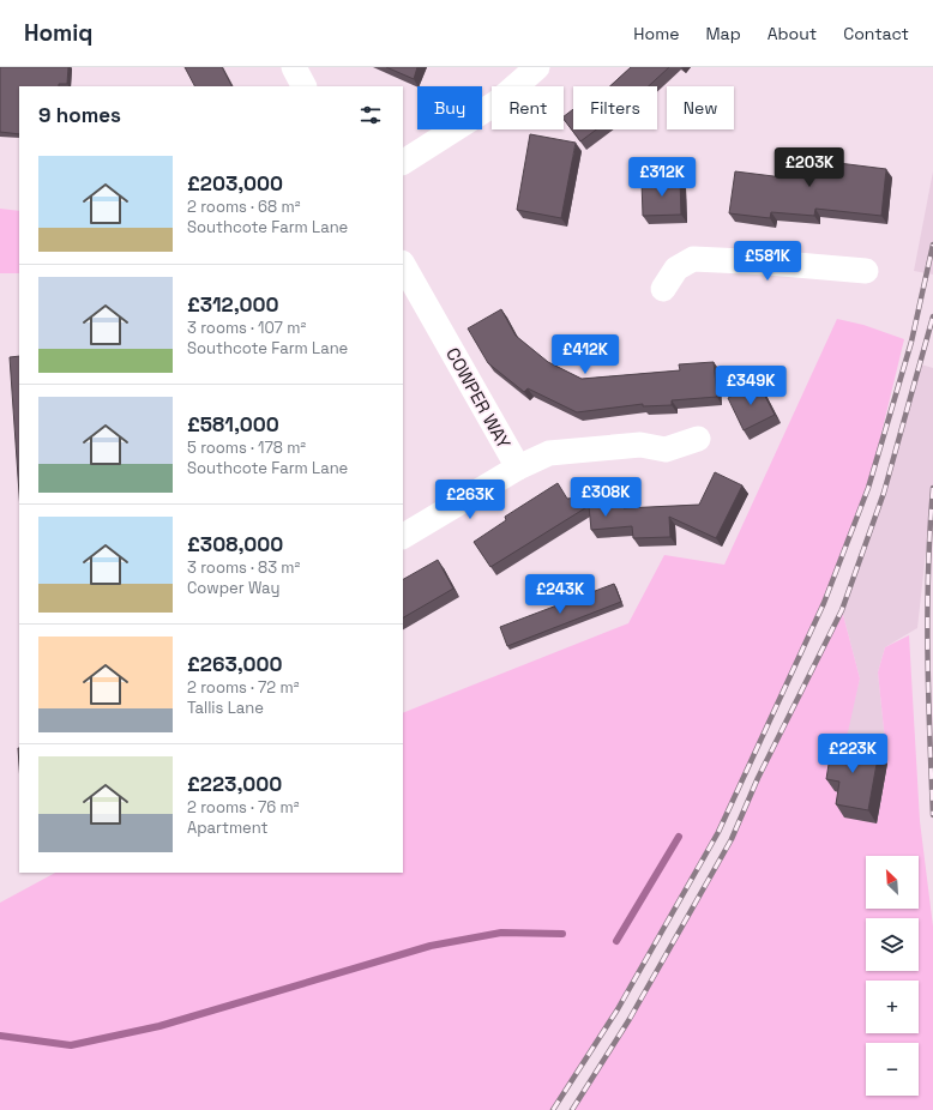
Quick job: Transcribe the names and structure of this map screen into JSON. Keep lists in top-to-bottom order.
{
  "streets": {
    "street": ["COWPER WAY"]
  },
  "north": "top left",
  "page": {
    "header": "Homiq",
    "nav": [
      "Home",
      "Map",
      "About",
      "Contact"
    ],
    "chip": [
      "Buy",
      "Rent",
      "Filters",
      "New"
    ],
    "heading": "9 homes",
    "list": [
      {
        "name": "£203,000",
        "note": "2 rooms · 68 m² · Southcote Farm Lane"
      },
      {
        "name": "£312,000",
        "note": "3 rooms · 107 m² · Southcote Farm Lane"
      },
      {
        "name": "£581,000",
        "note": "5 rooms · 178 m² · Southcote Farm Lane"
      },
      {
        "name": "£308,000",
        "note": "3 rooms · 83 m² · Cowper Way"
      },
      {
        "name": "£263,000",
        "note": "2 rooms · 72 m² · Tallis Lane"
      },
      {
        "name": "£223,000",
        "note": "2 rooms · 76 m² · Apartment"
      }
    ],
    "price": [
      "£203K",
      "£312K",
      "£581K",
      "£412K",
      "£349K",
      "£308K",
      "£263K",
      "£243K",
      "£223K"
    ],
    "map_buttons": ["+", "−"]
  }
}
